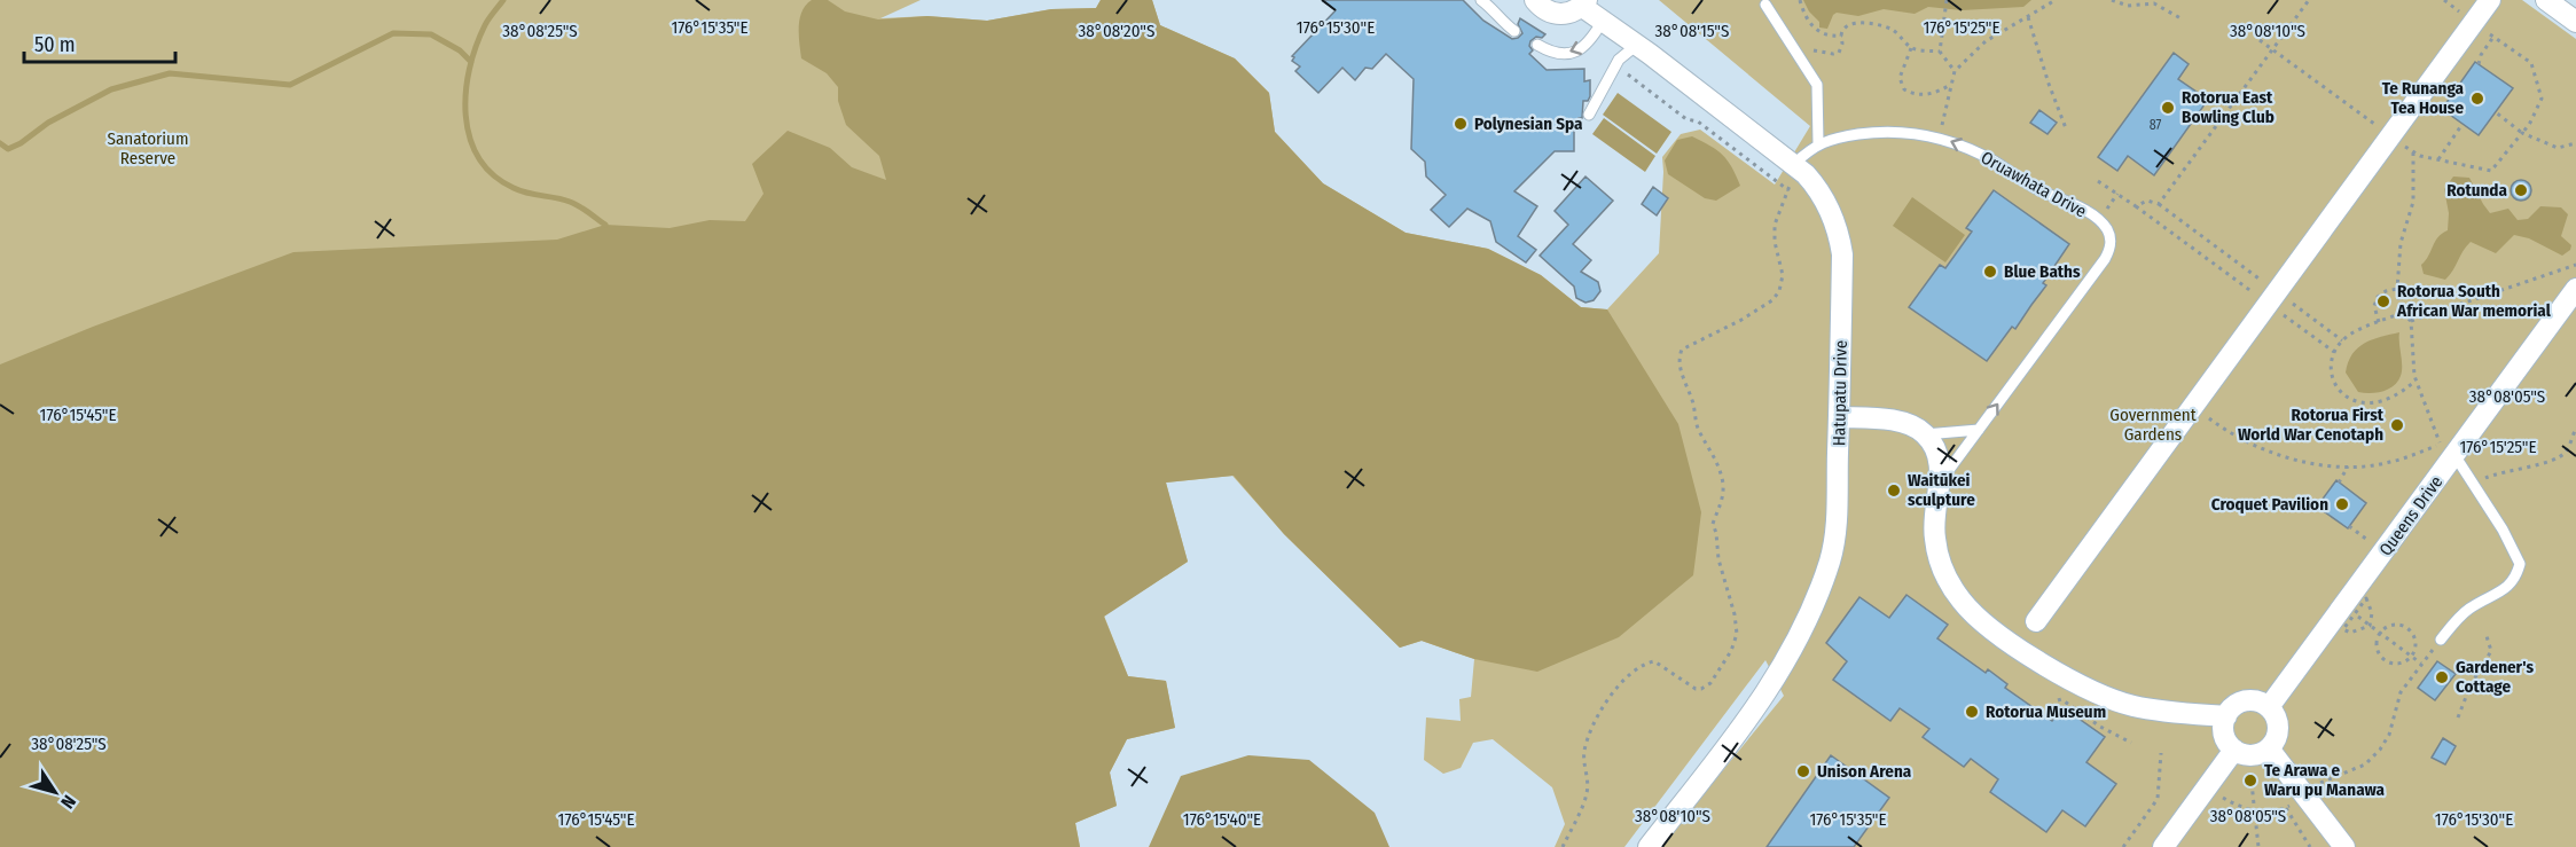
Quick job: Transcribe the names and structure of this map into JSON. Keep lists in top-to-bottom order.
{
  "streets": {
    "street": ["Oruawhata Drive", "Hatupatu Drive", "Queens Drive"]
  },
  "crossings": [
    ["Oruawhata Drive", "Queens Drive"]
  ],
  "parks": ["Sanatorium Reserve", "Government Gardens"],
  "places": [
    "Te Runanga Tea House",
    "Rotorua East Bowling Club",
    "Polynesian Spa",
    "Rotunda",
    "Blue Baths",
    "Rotorua South African War memorial",
    "Rotorua First World War Cenotaph",
    "Waitūkei sculpture",
    "Croquet Pavilion",
    "Gardener's Cottage",
    "Rotorua Museum",
    "Unison Arena",
    "Te Arawa e Waru pu Manawa"
  ],
  "house_numbers": ["87"],
  "scale_bar": "50 m",
  "north": "bottom right",
  "coordinates": [
    "176°15'35\"E",
    "176°15'30\"E",
    "176°15'25\"E",
    "38°08'25\"S",
    "38°08'20\"S",
    "38°08'15\"S",
    "38°08'10\"S",
    "38°08'05\"S",
    "176°15'45\"E",
    "176°15'40\"E"
  ]
}
